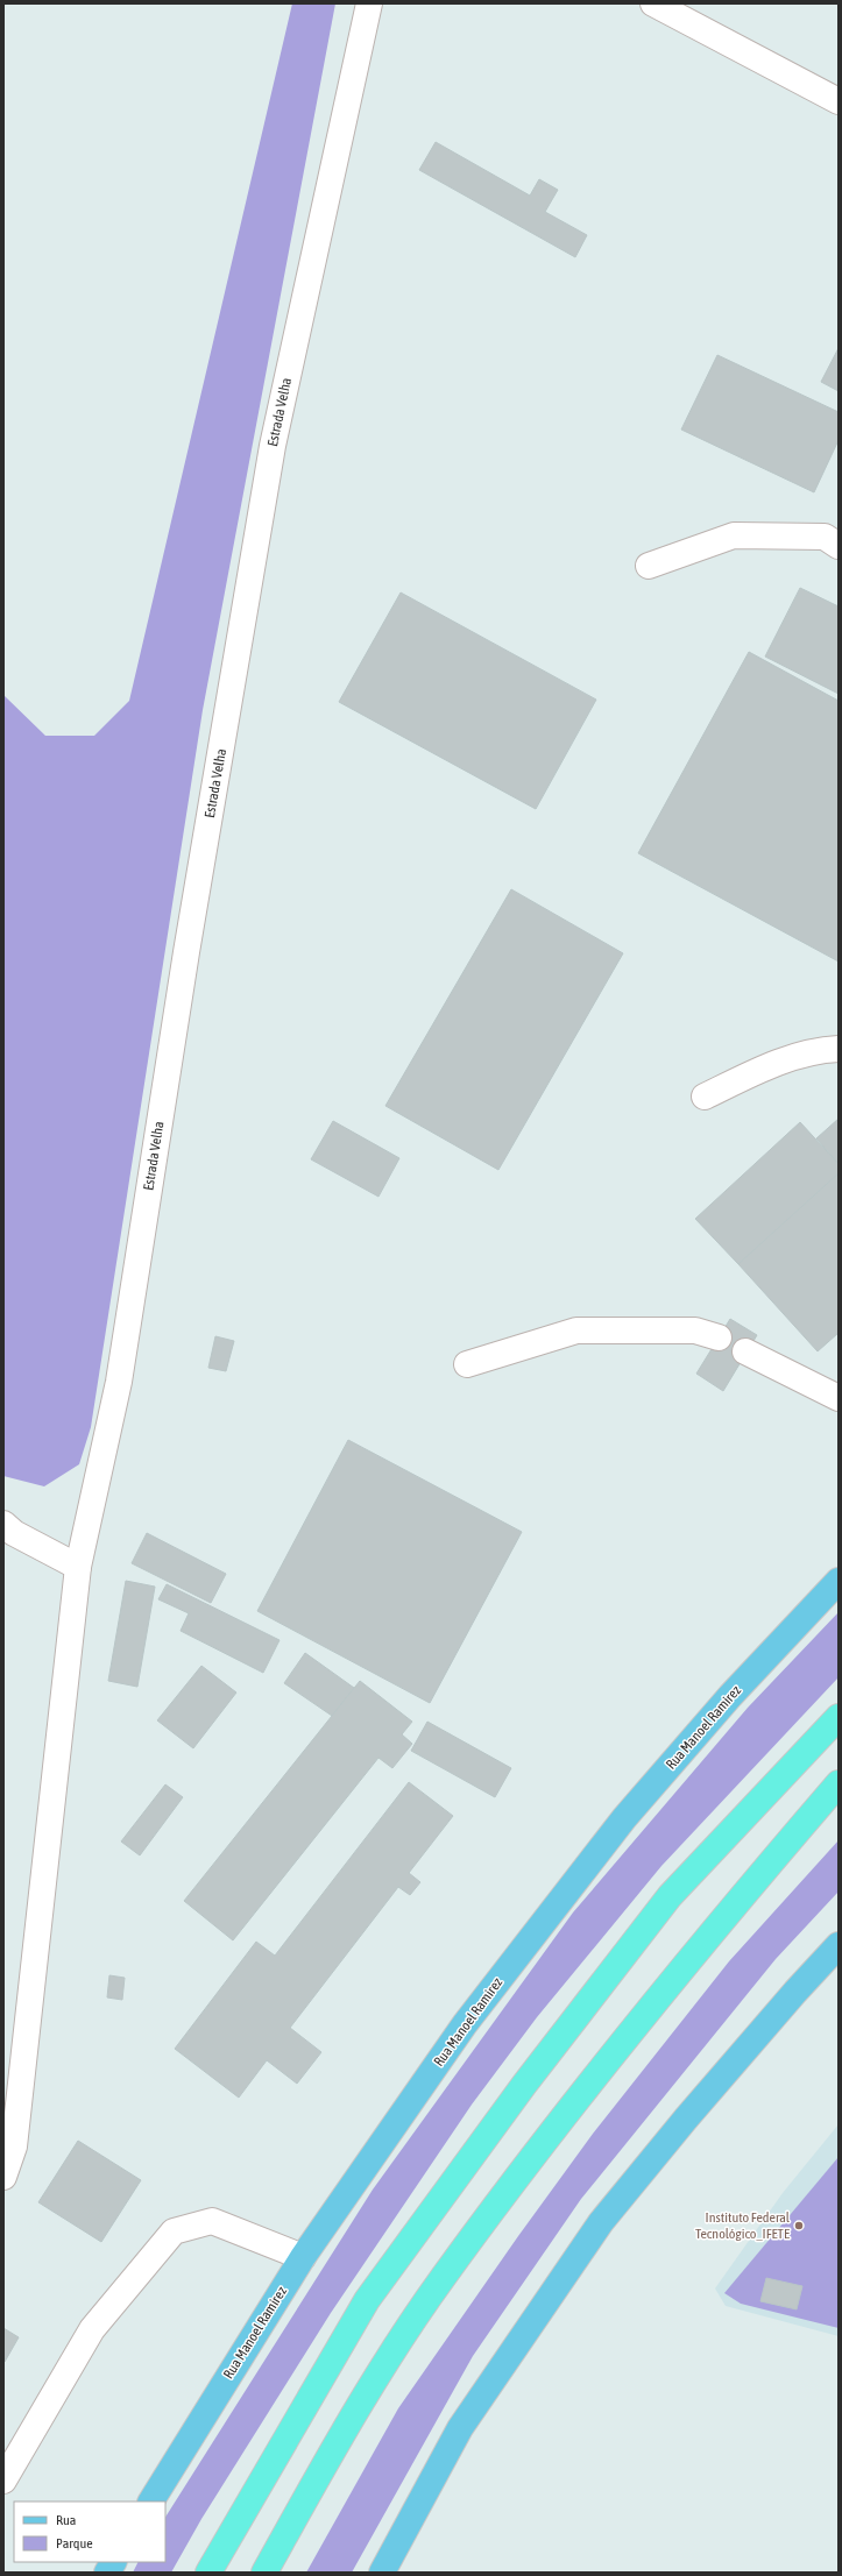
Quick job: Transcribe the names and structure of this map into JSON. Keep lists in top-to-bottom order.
{
  "streets": {
    "main road": ["Rua Manoel Ramirez"],
    "street": ["Estrada Velha"]
  },
  "places": ["Instituto Federal Tecnológico_IFETE"],
  "legend": ["Rua", "Parque"]
}
